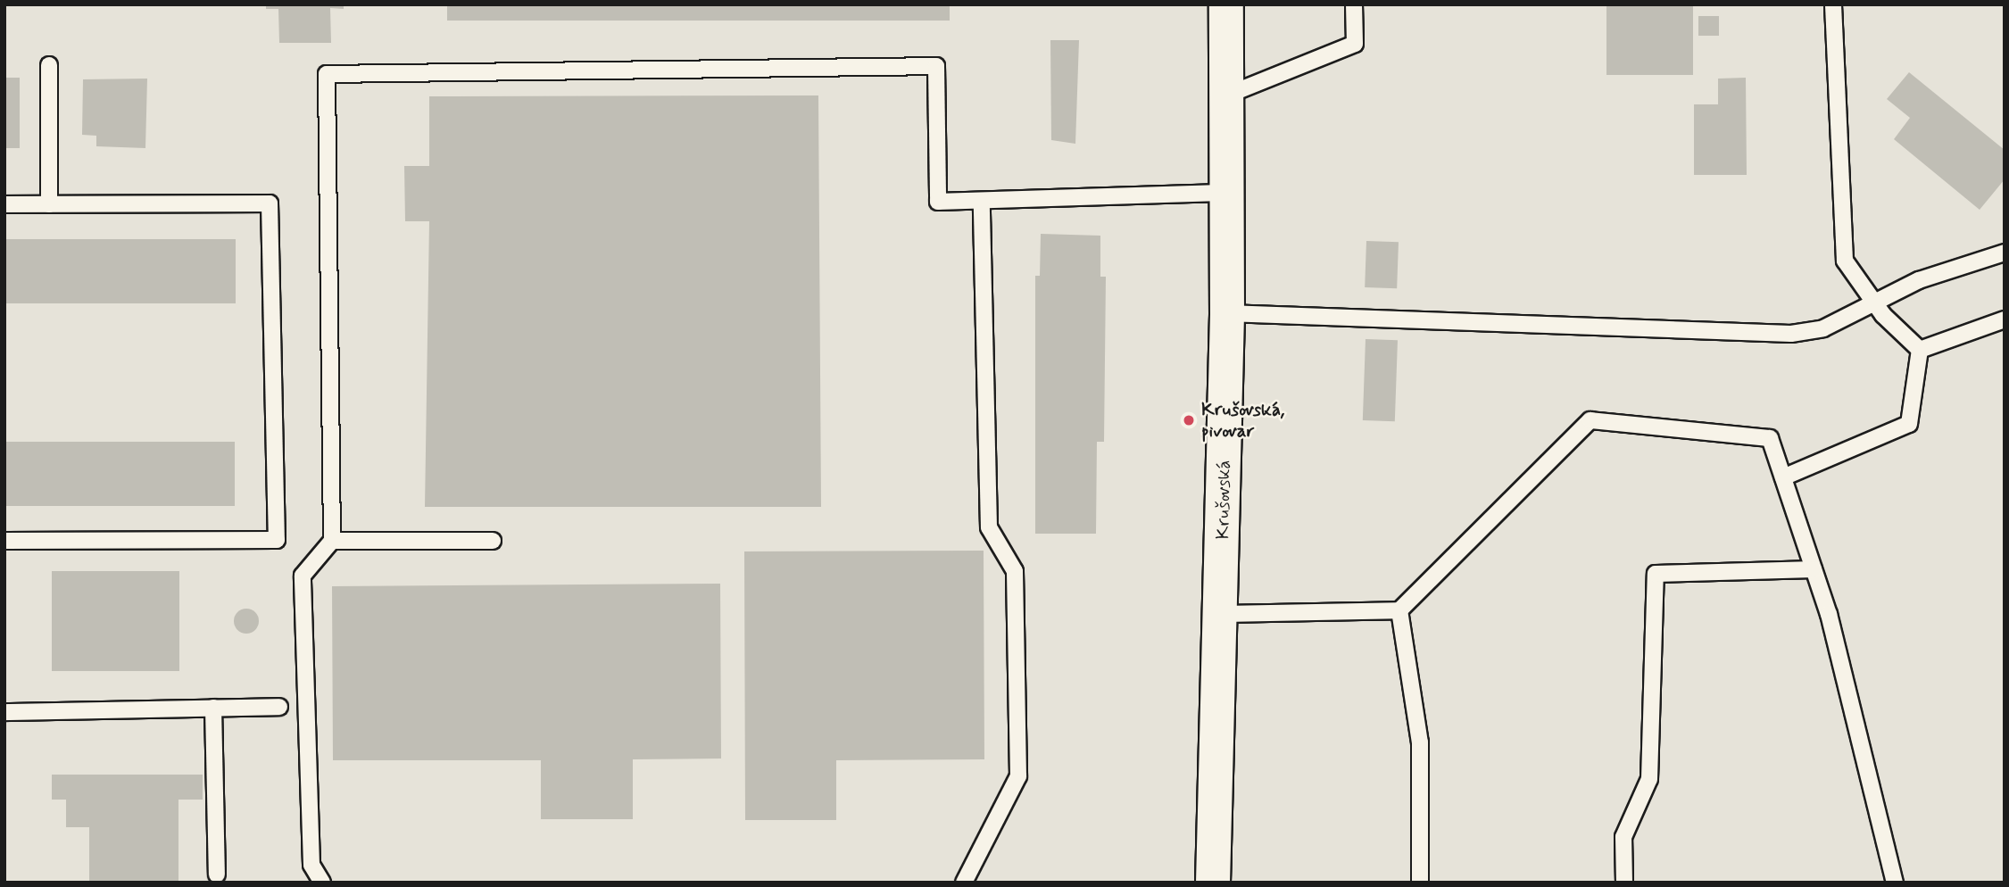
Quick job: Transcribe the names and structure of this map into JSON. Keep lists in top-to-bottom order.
{
  "streets": {
    "main road": ["Krušovská"]
  },
  "places": ["Krušovská, pivovar"]
}
